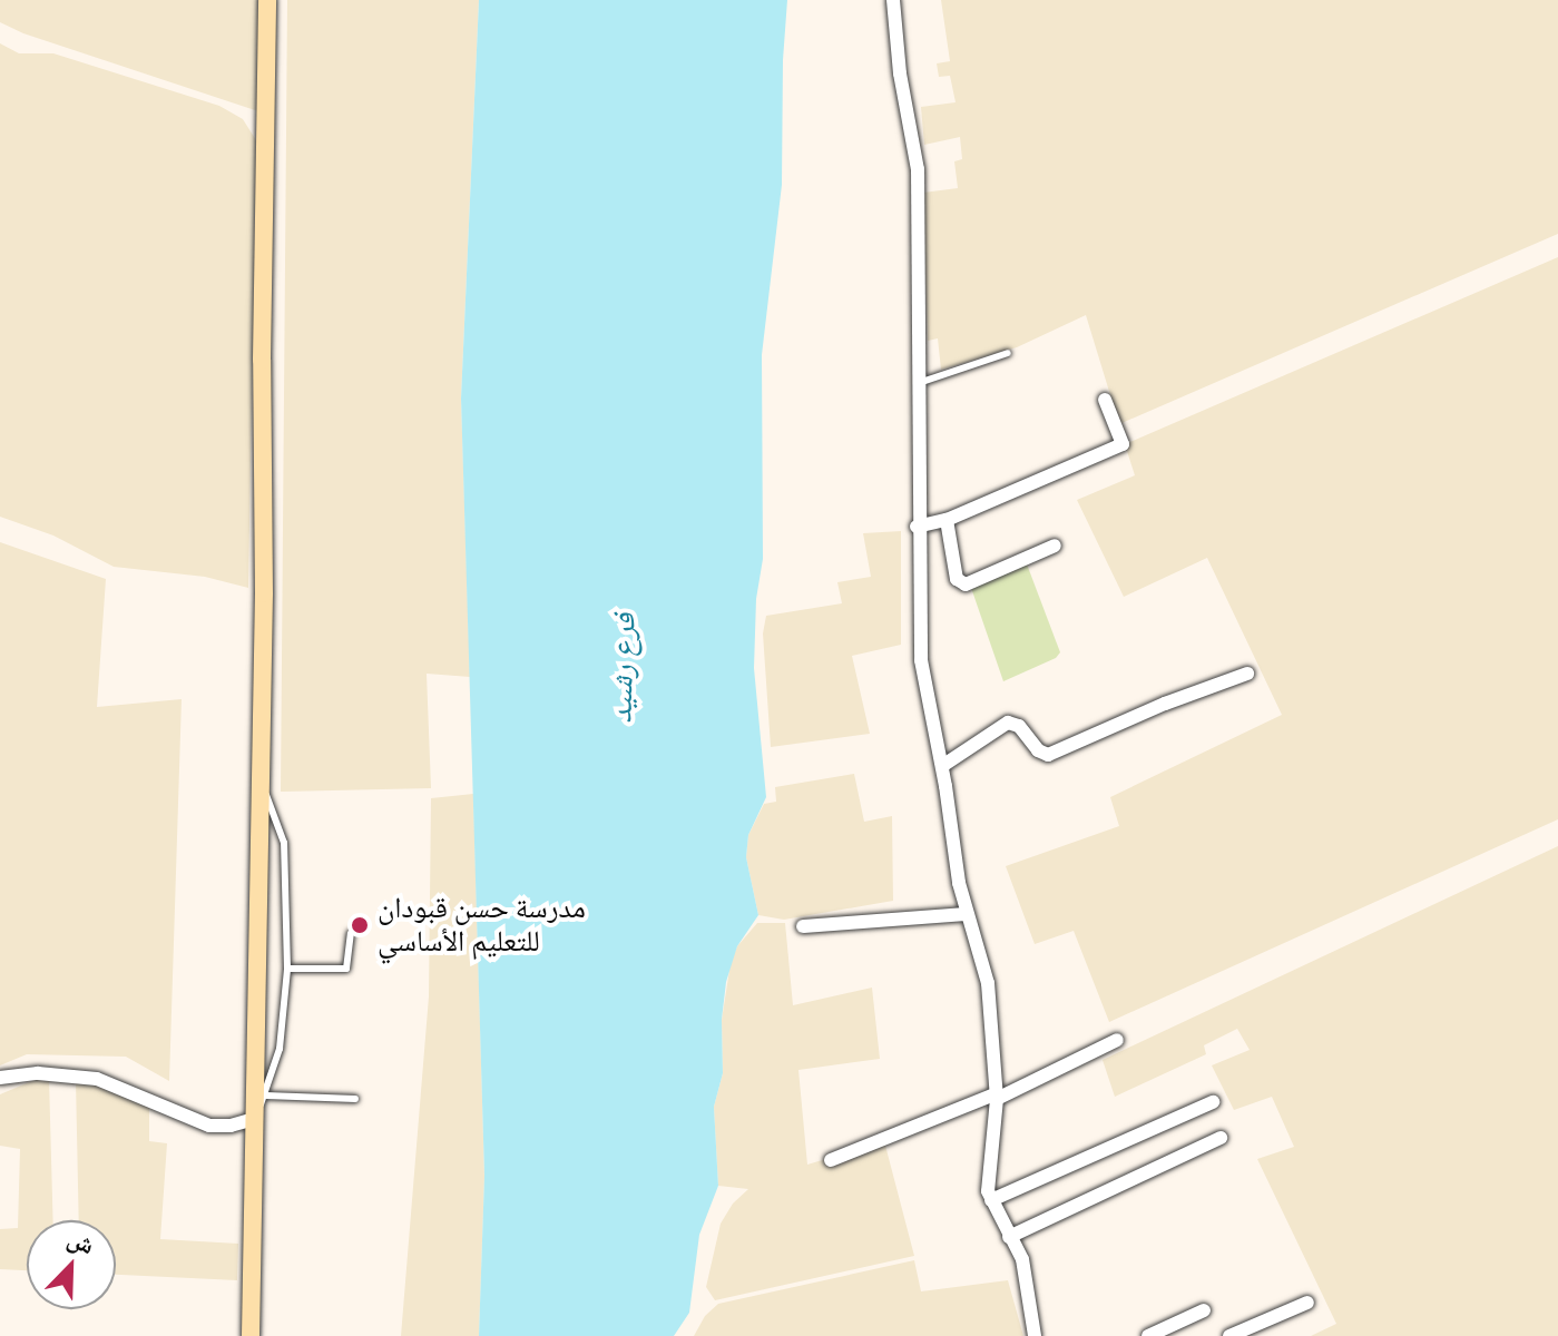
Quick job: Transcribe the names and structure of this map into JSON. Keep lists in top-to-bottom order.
{
  "water": ["فرع رشيد"],
  "places": ["مدرسة حسن قبودان للتعليم الأساسي"],
  "north": "top right"
}
